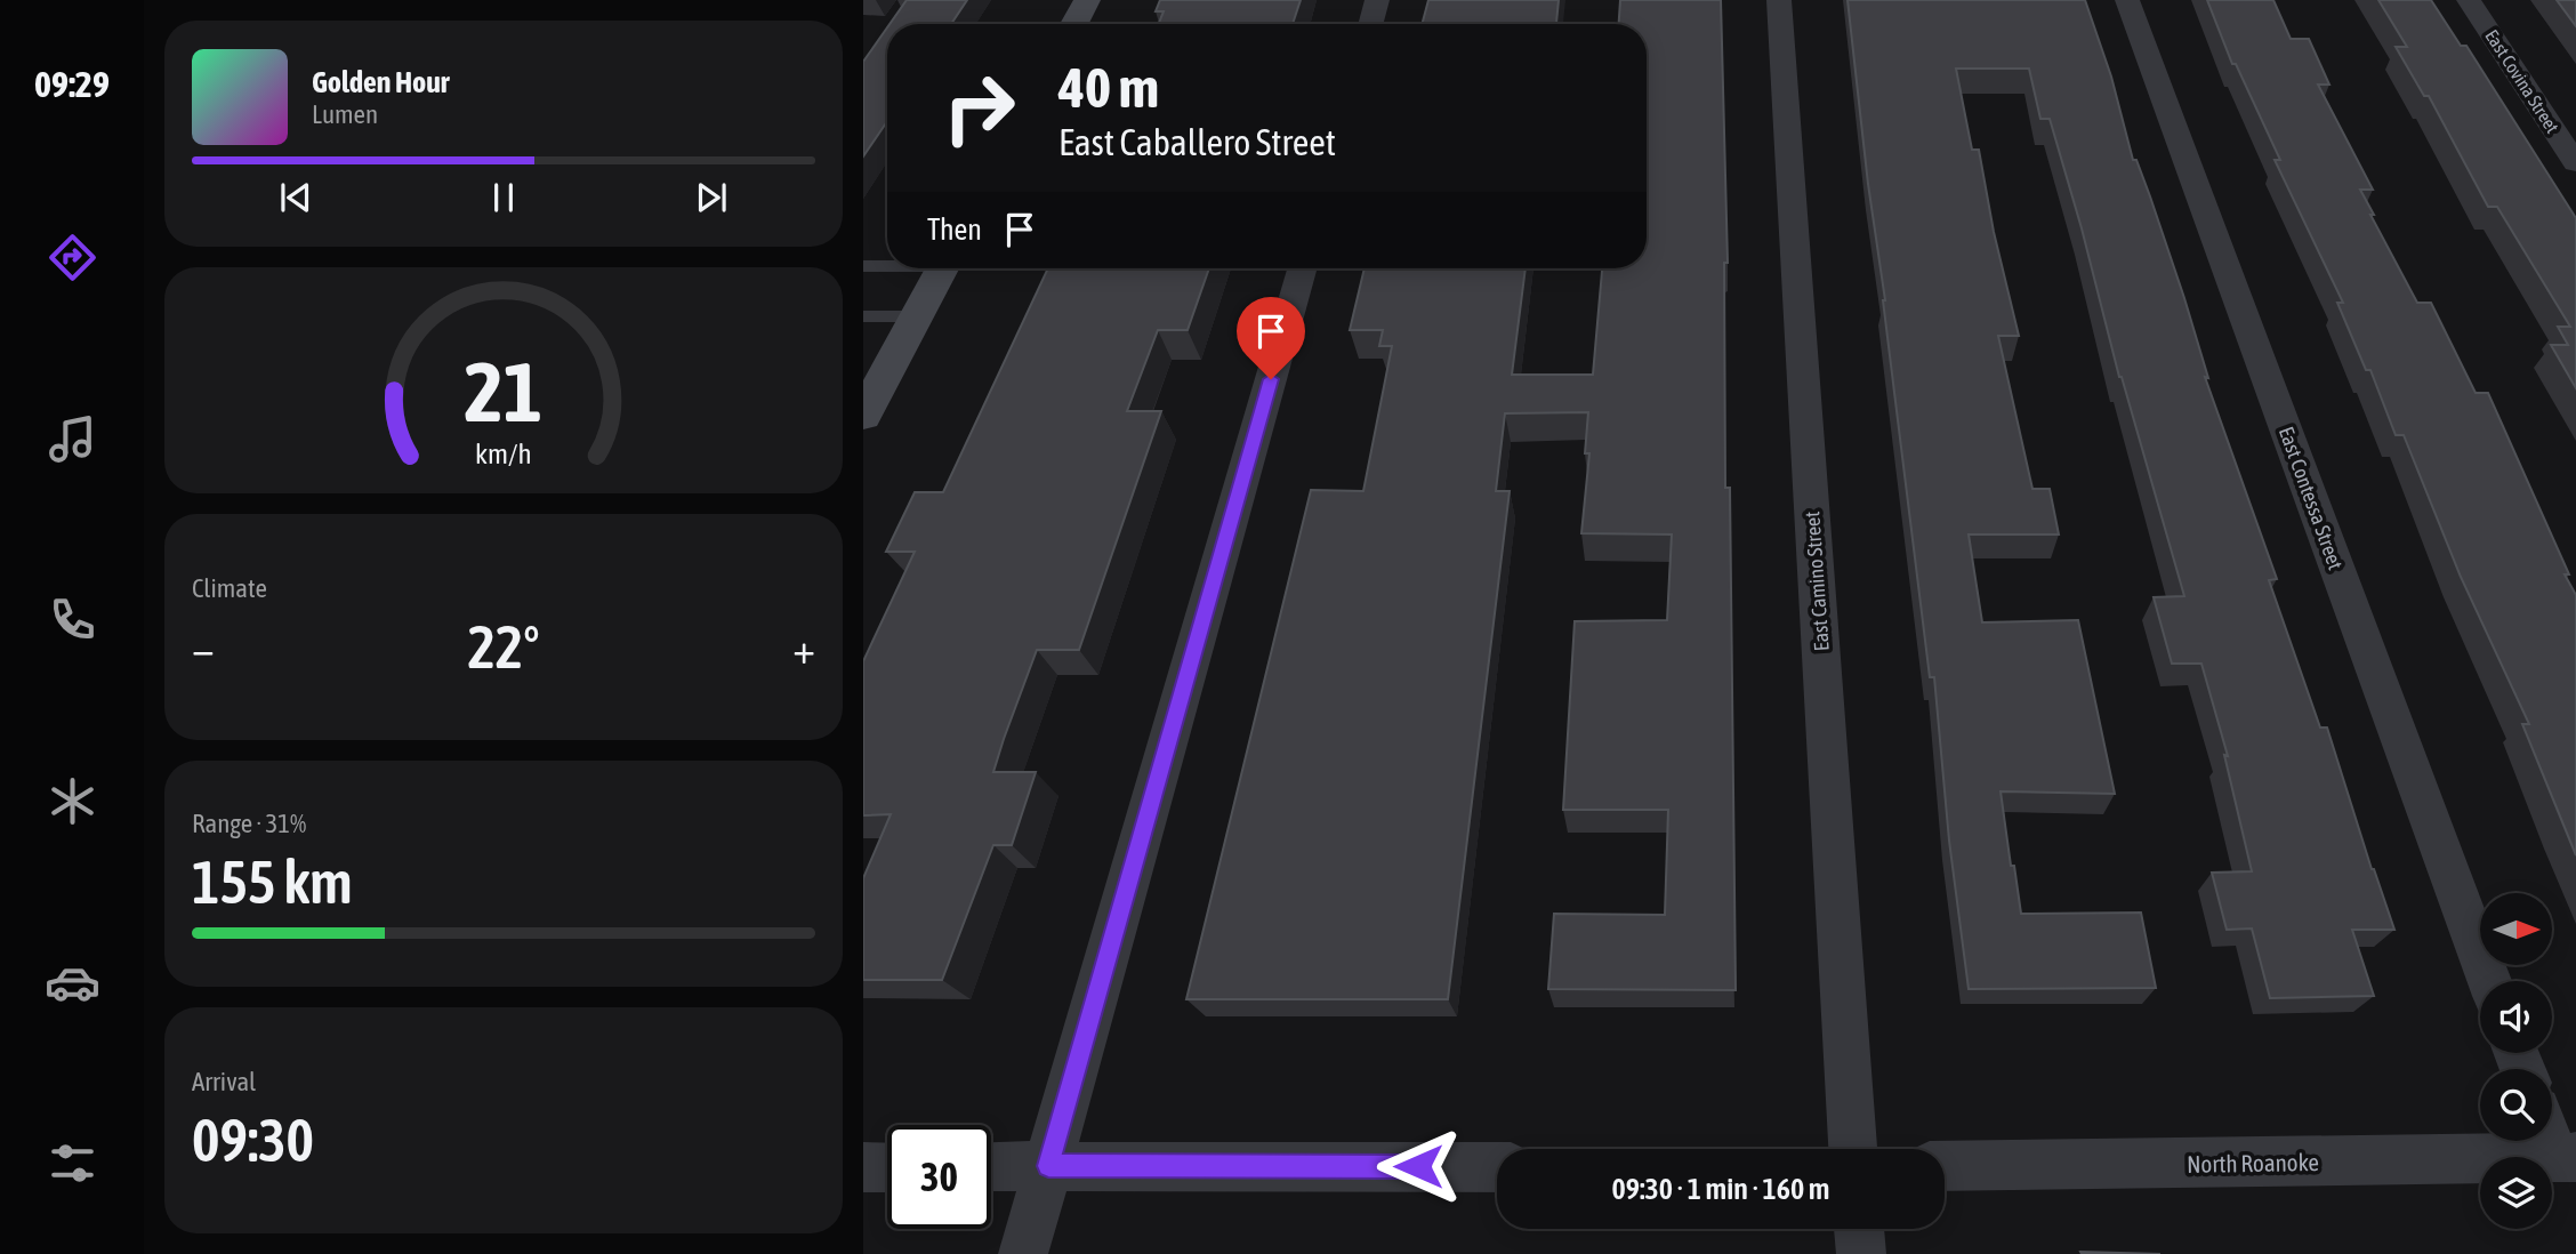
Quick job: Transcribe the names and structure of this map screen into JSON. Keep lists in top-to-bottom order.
{
  "streets": {
    "street": [
      "East Covina Street",
      "East Contessa Street",
      "East Camino Street",
      "North Roanoke"
    ]
  },
  "north": "right",
  "page": {
    "tabs": "09:29",
    "turn": ["40 m", "East Caballero Street"],
    "song": ["Golden Hour", "Lumen"],
    "then": "Then",
    "tile": [
      "Climate",
      ["Range · 31%", "155 km"],
      ["Arrival", "09:30"]
    ],
    "heat": ["−", "22°", "+"],
    "limit": "30",
    "trip": "09:30 · 1 min · 160 m",
    "gauge": ["21", "km/h"]
  }
}
